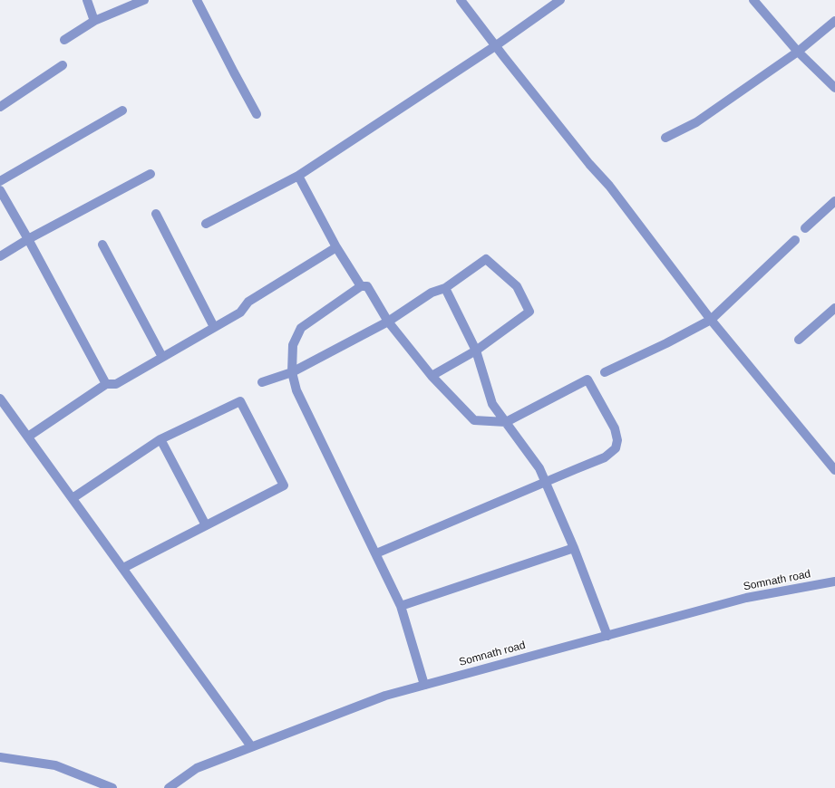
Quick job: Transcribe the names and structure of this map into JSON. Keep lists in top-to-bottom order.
{
  "streets": {
    "street": ["Somnath road"]
  }
}
